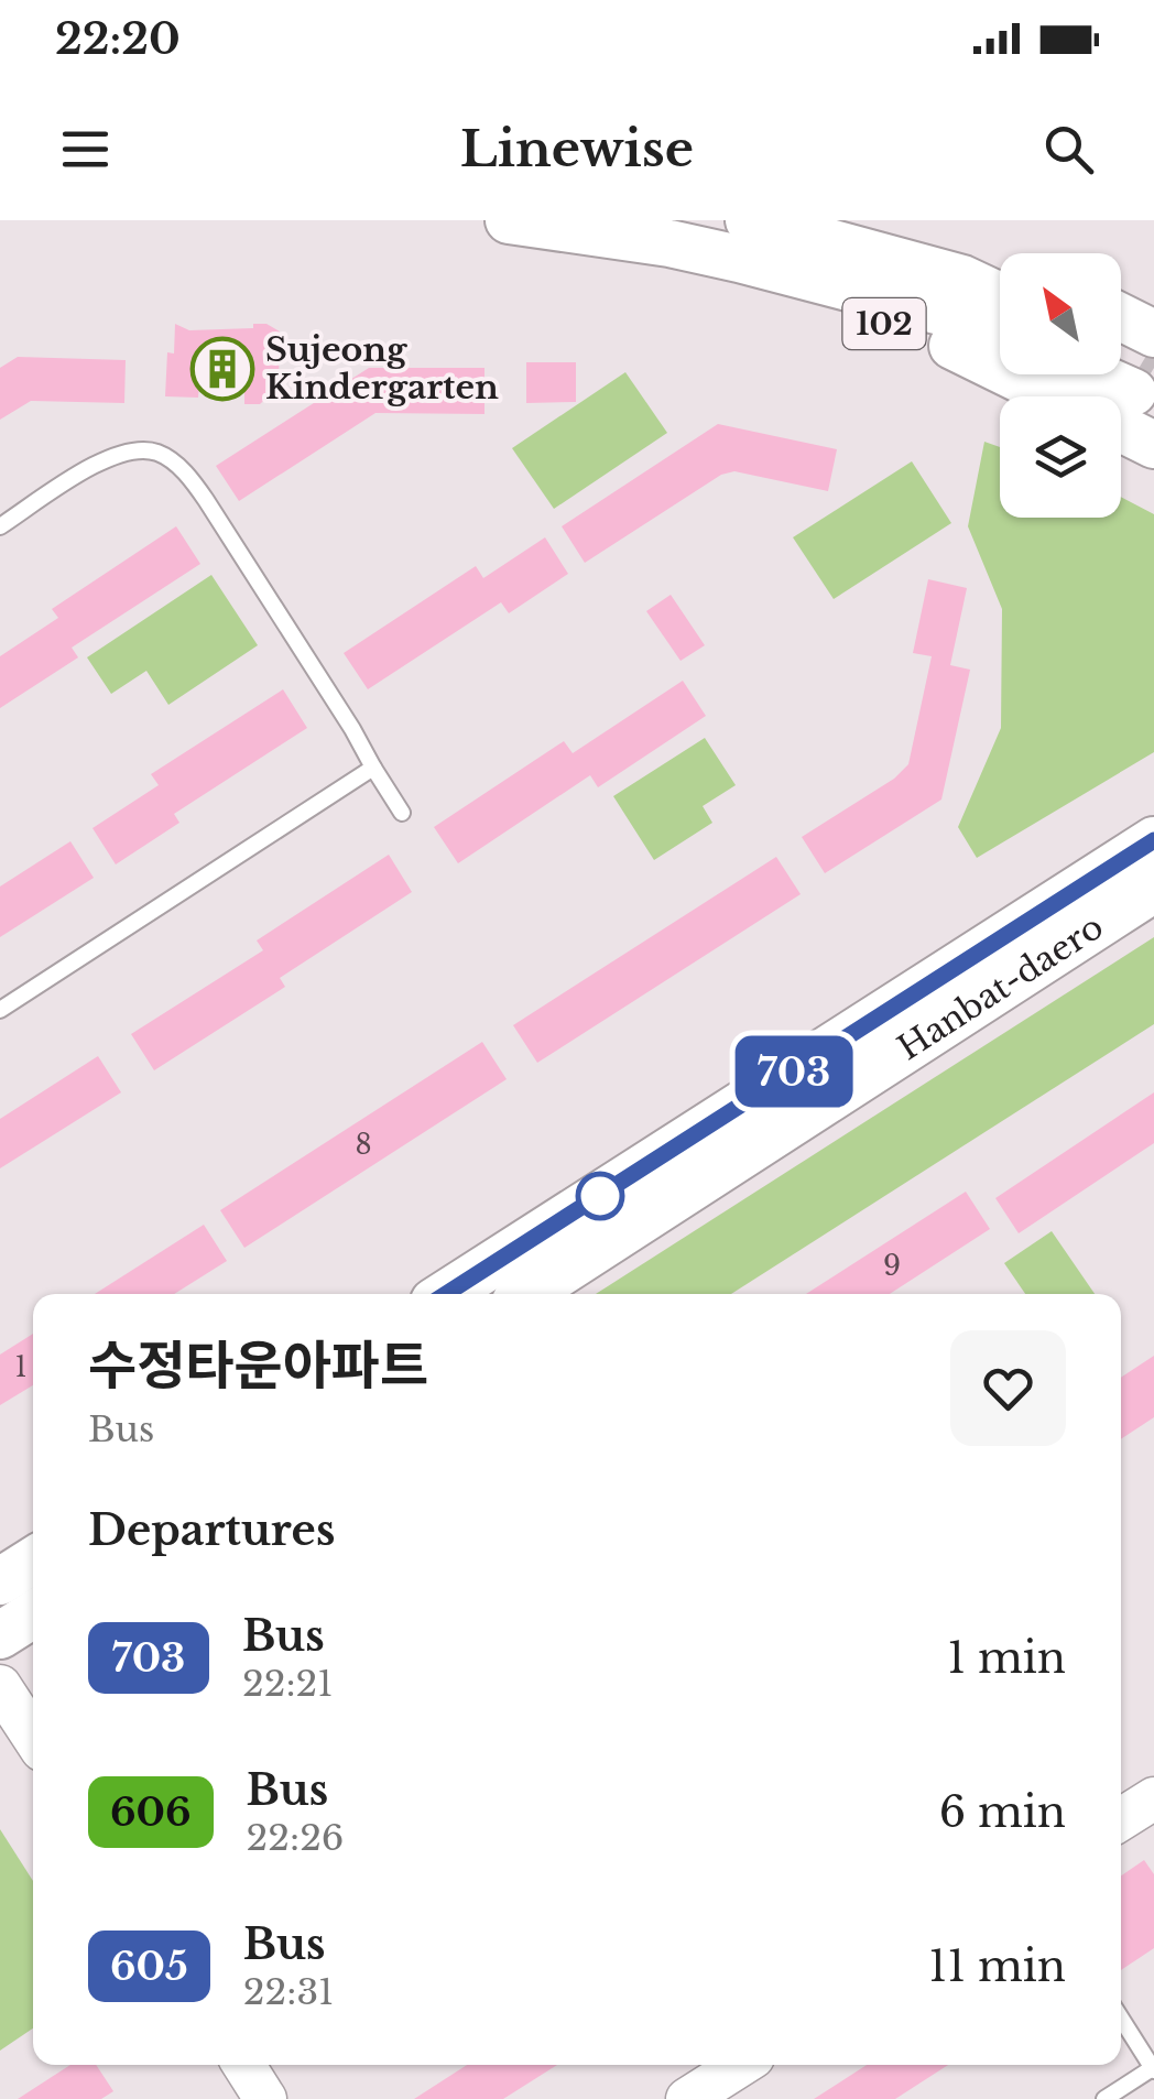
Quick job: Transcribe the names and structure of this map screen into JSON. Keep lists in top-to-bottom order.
{
  "streets": {
    "main road": ["102", "Hanbat-daero"]
  },
  "places": {
    "building": ["Sujeong Kindergarten"]
  },
  "lines": ["bus line 703"],
  "house_numbers": ["8", "9", "1"],
  "north": "top left",
  "page": {
    "status": "22:20",
    "header": "Linewise",
    "on_map": "703",
    "heading": [
      ["수정타운아파트", "Bus"],
      "Departures"
    ],
    "list": [
      {
        "mark": "703",
        "name": "Bus",
        "note": "22:21",
        "value": "1 min"
      },
      {
        "mark": "606",
        "name": "Bus",
        "note": "22:26",
        "value": "6 min"
      },
      {
        "mark": "605",
        "name": "Bus",
        "note": "22:31",
        "value": "11 min"
      }
    ]
  }
}
